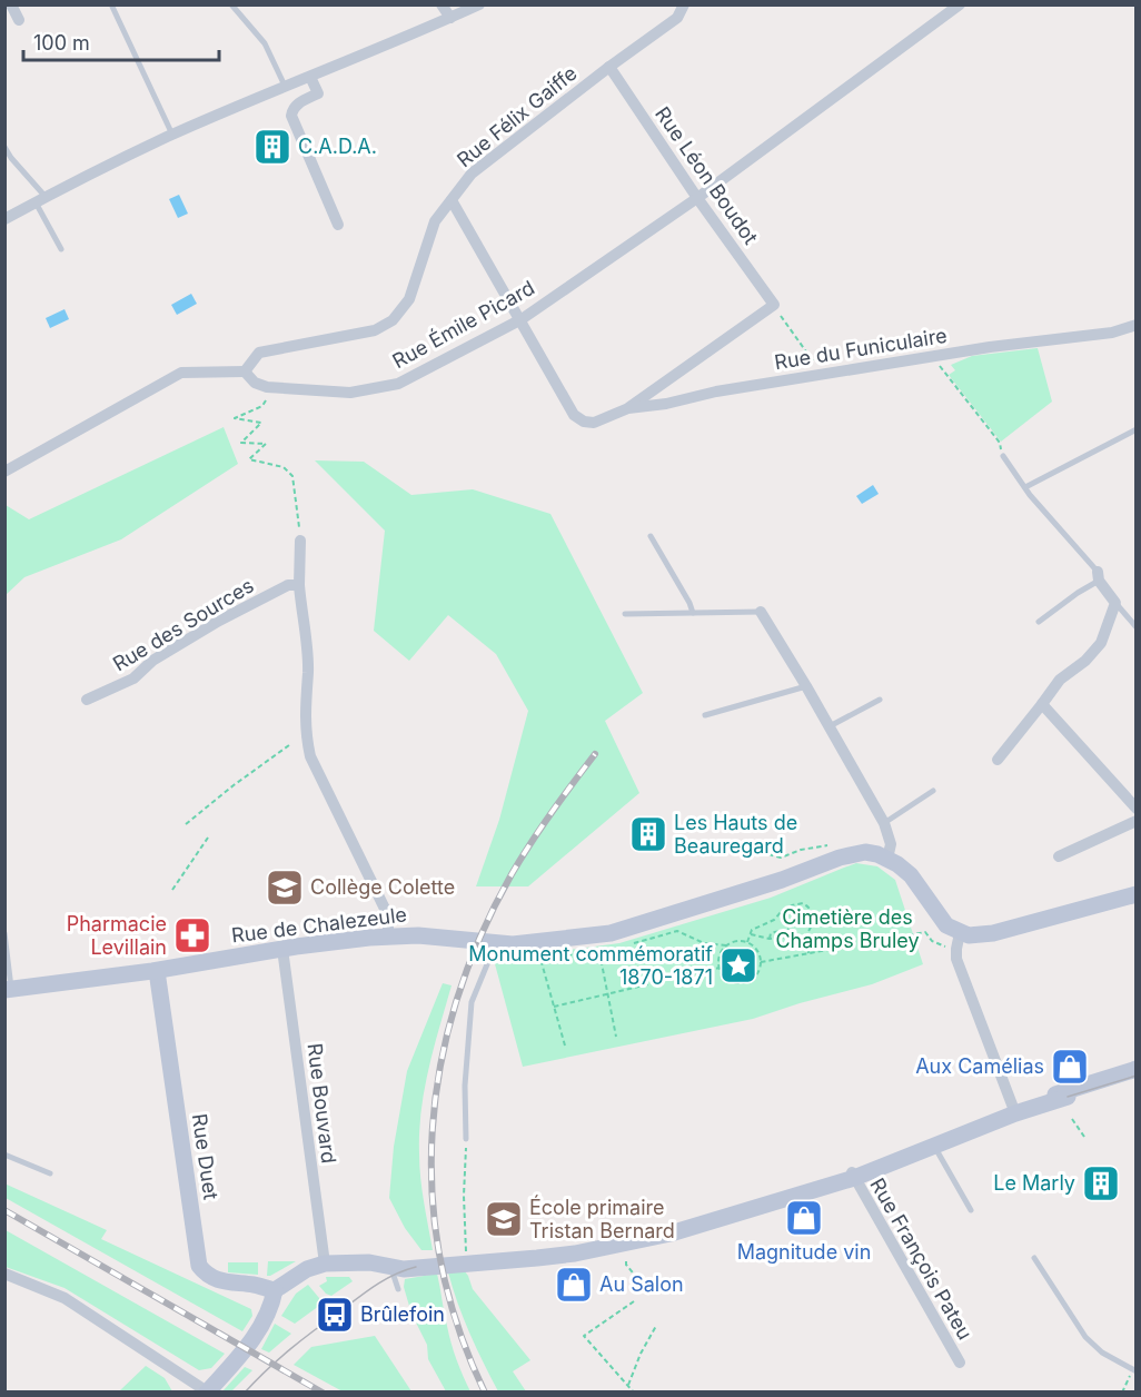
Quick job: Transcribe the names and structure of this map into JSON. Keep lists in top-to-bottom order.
{
  "streets": {
    "street": [
      "Rue Félix Gaiffe",
      "Rue Léon Boudot",
      "Rue Émile Picard",
      "Rue du Funiculaire",
      "Rue des Sources",
      "Rue de Chalezeule",
      "Rue Bouvard",
      "Rue Duet",
      "Rue François Pateu"
    ]
  },
  "crossings": [
    ["Rue Félix Gaiffe", "Rue Léon Boudot"],
    ["Rue Léon Boudot", "Rue Émile Picard"],
    ["Rue Émile Picard", "Rue du Funiculaire"],
    ["Rue de Chalezeule", "Rue Bouvard"],
    ["Rue de Chalezeule", "Rue Duet"]
  ],
  "parks": ["Cimetière des Champs Bruley"],
  "places": {
    "building": ["C.A.D.A.", "Les Hauts de Beauregard", "Le Marly"],
    "school or university": ["Collège Colette", "École primaire Tristan Bernard"],
    "pharmacy": ["Pharmacie Levillain"],
    "place": ["Monument commémoratif 1870-1871"],
    "shop": ["Aux Camélias", "Magnitude vin", "Au Salon"],
    "bus stop": ["Brûlefoin"]
  },
  "scale_bar": "100 m"
}
